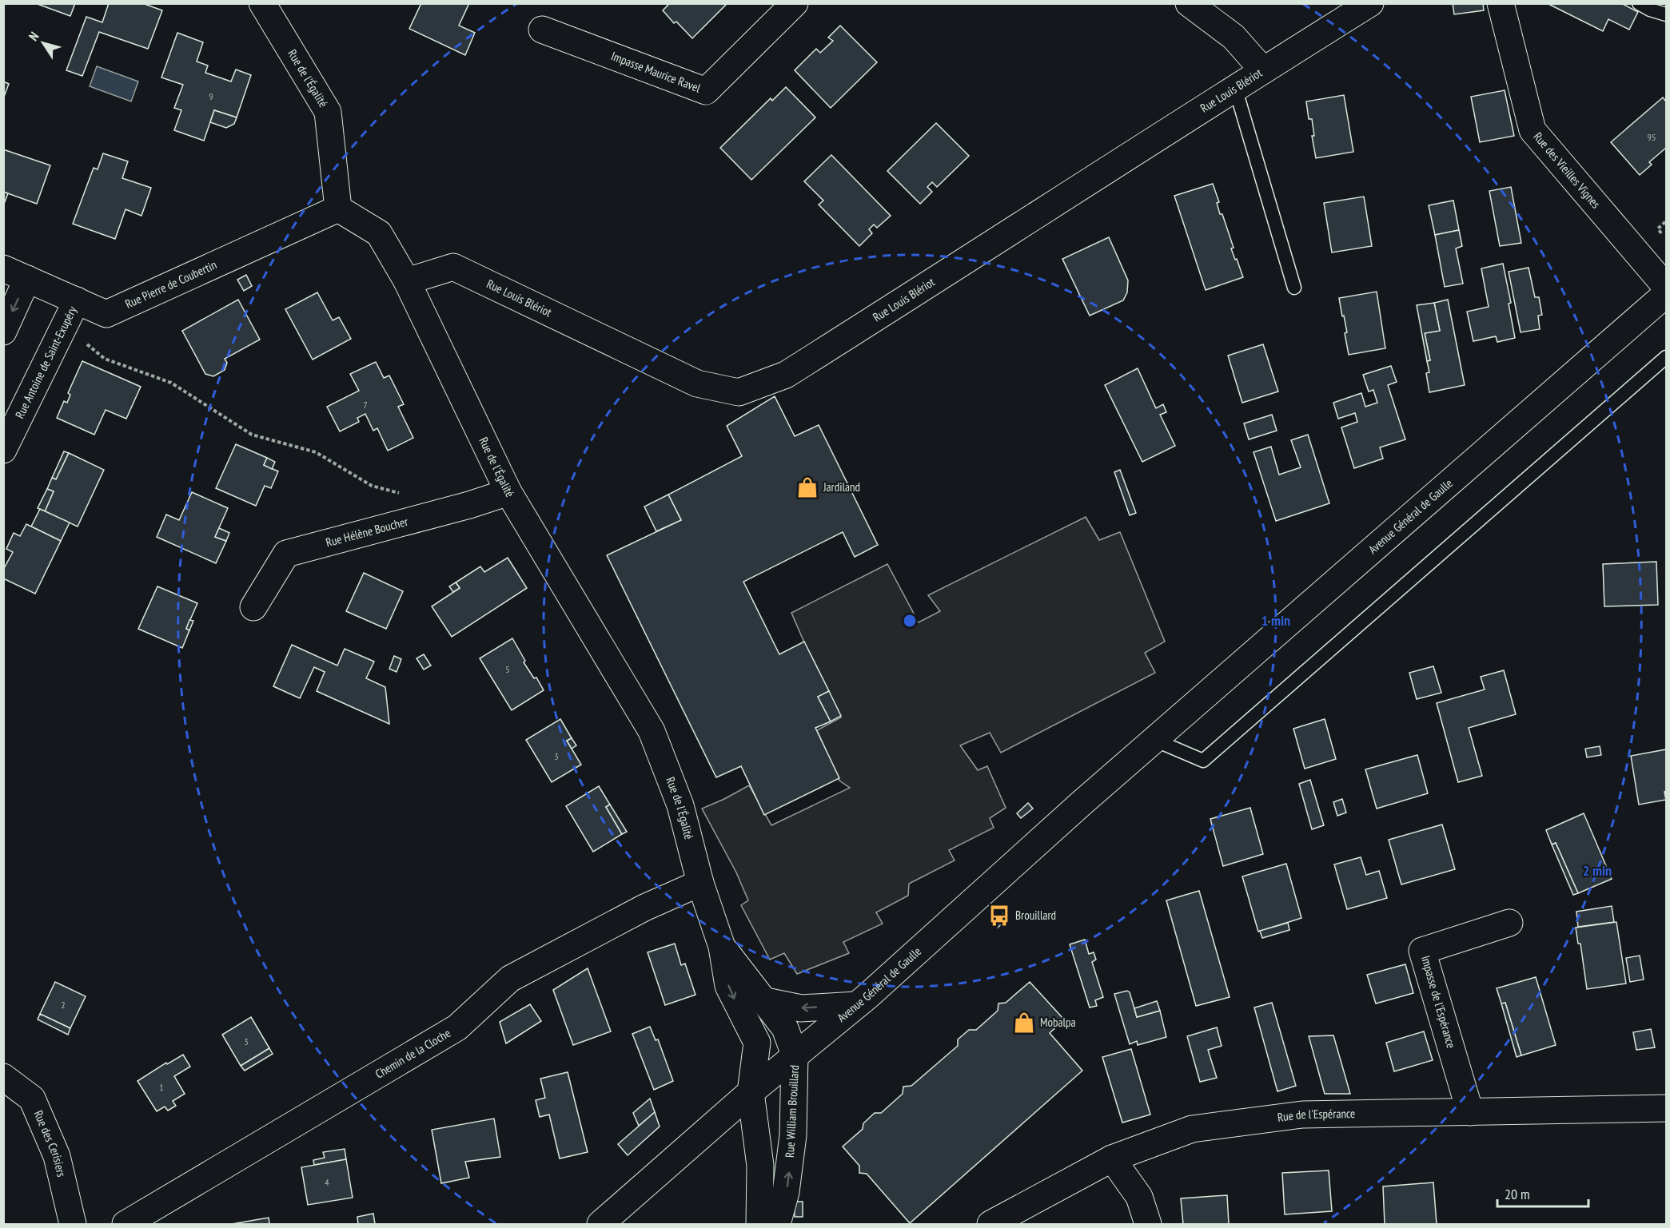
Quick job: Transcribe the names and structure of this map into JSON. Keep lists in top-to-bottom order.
{
  "streets": {
    "street": [
      "Impasse Maurice Ravel",
      "Rue de l'Égalité",
      "Rue Louis Blériot",
      "Rue des Vieilles Vignes",
      "Rue Pierre de Coubertin",
      "Rue Antoine de Saint-Exupéry",
      "Avenue Général de Gaulle",
      "Rue Hélène Boucher",
      "Impasse de l'Espérance",
      "Chemin de la Cloche",
      "Rue William Brouillard",
      "Rue de l'Espérance",
      "Rue des Cerisiers"
    ]
  },
  "crossings": [
    ["Rue de l'Égalité", "Rue Louis Blériot"],
    ["Rue de l'Égalité", "Rue Pierre de Coubertin"],
    ["Rue de l'Égalité", "Avenue Général de Gaulle"],
    ["Rue de l'Égalité", "Rue Hélène Boucher"],
    ["Rue de l'Égalité", "Chemin de la Cloche"],
    ["Rue de l'Égalité", "Rue William Brouillard"],
    ["Rue Pierre de Coubertin", "Rue Antoine de Saint-Exupéry"],
    ["Avenue Général de Gaulle", "Rue William Brouillard"],
    ["Impasse de l'Espérance", "Rue de l'Espérance"]
  ],
  "places": {
    "shop": ["Jardiland", "Mobalpa"],
    "bus stop": ["Brouillard"]
  },
  "house_numbers": [
    "9",
    "95",
    "7",
    "5",
    "3",
    "2",
    "3",
    "1",
    "4"
  ],
  "scale_bar": "20 m",
  "north": "top left",
  "rings": ["1 min", "2 min"]
}
